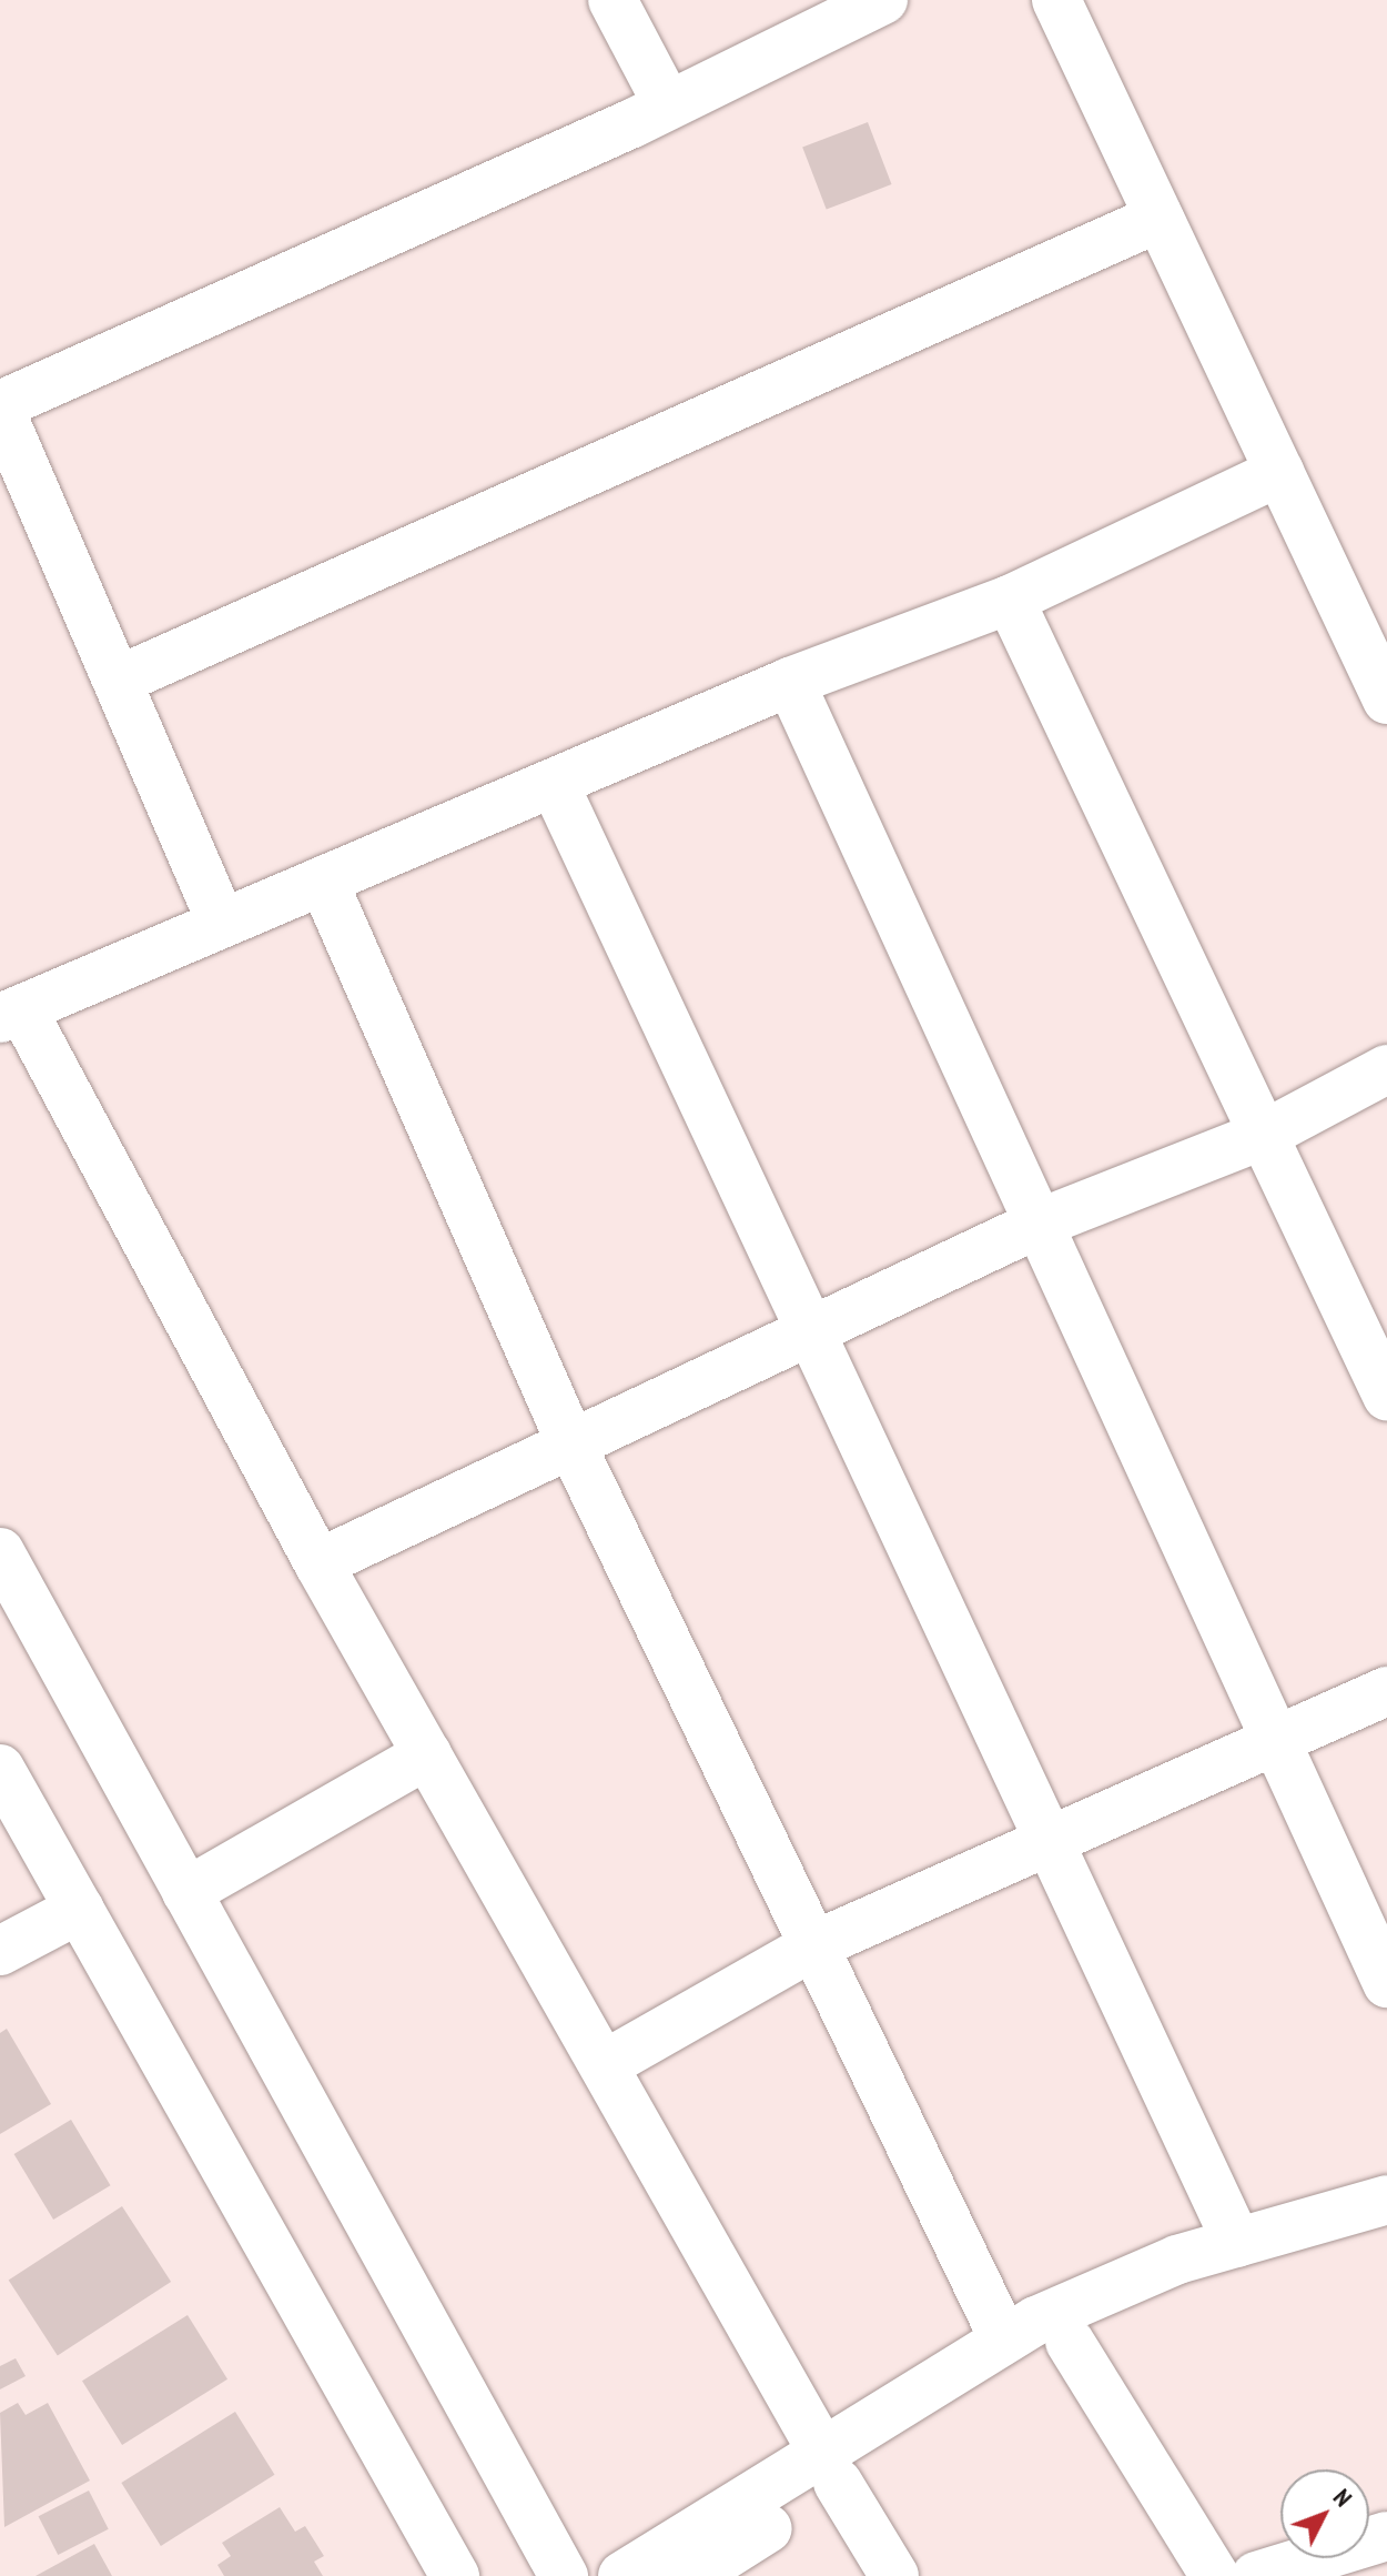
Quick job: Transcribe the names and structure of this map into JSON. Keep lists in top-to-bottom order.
{
  "north": "top right"
}
